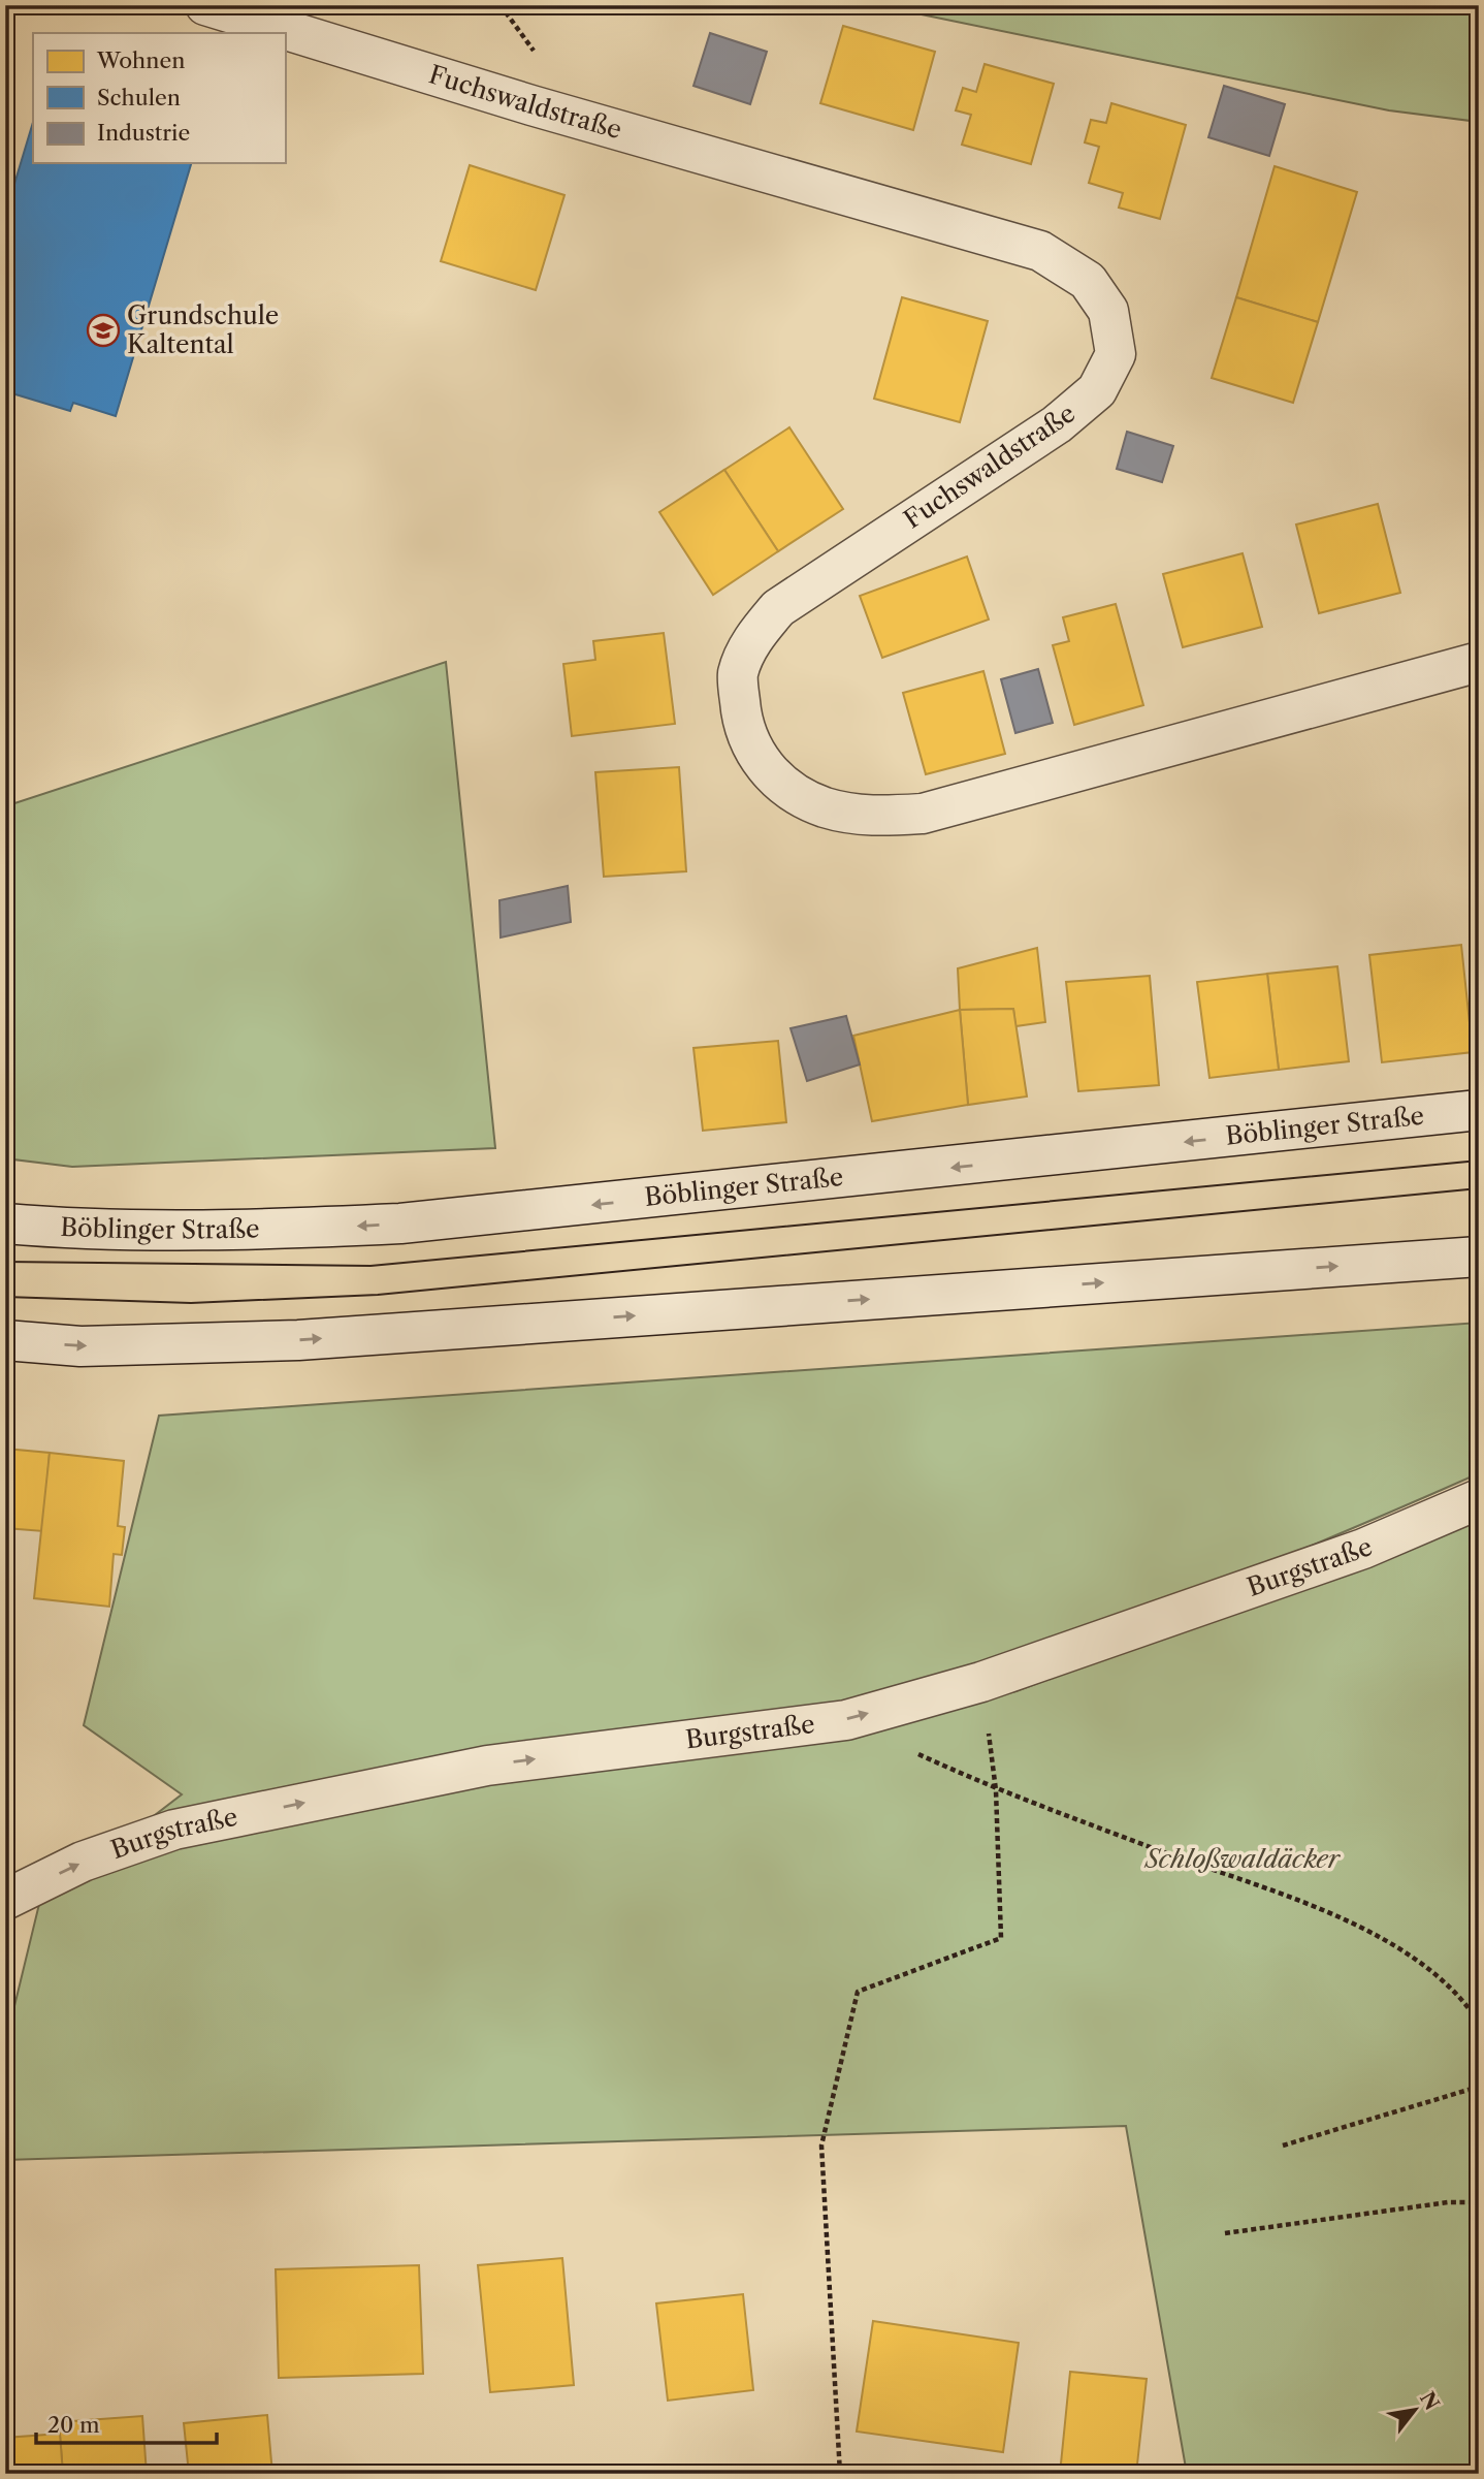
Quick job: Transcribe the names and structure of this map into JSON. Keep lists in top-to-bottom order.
{
  "streets": {
    "street": ["Fuchswaldstraße", "Böblinger Straße", "Burgstraße"]
  },
  "one_way": ["Burgstraße"],
  "parks": ["Schloßwaldäcker"],
  "places": {
    "school or university": ["Grundschule Kaltental"]
  },
  "legend": ["Wohnen", "Schulen", "Industrie"],
  "scale_bar": "20 m",
  "north": "top right"
}
